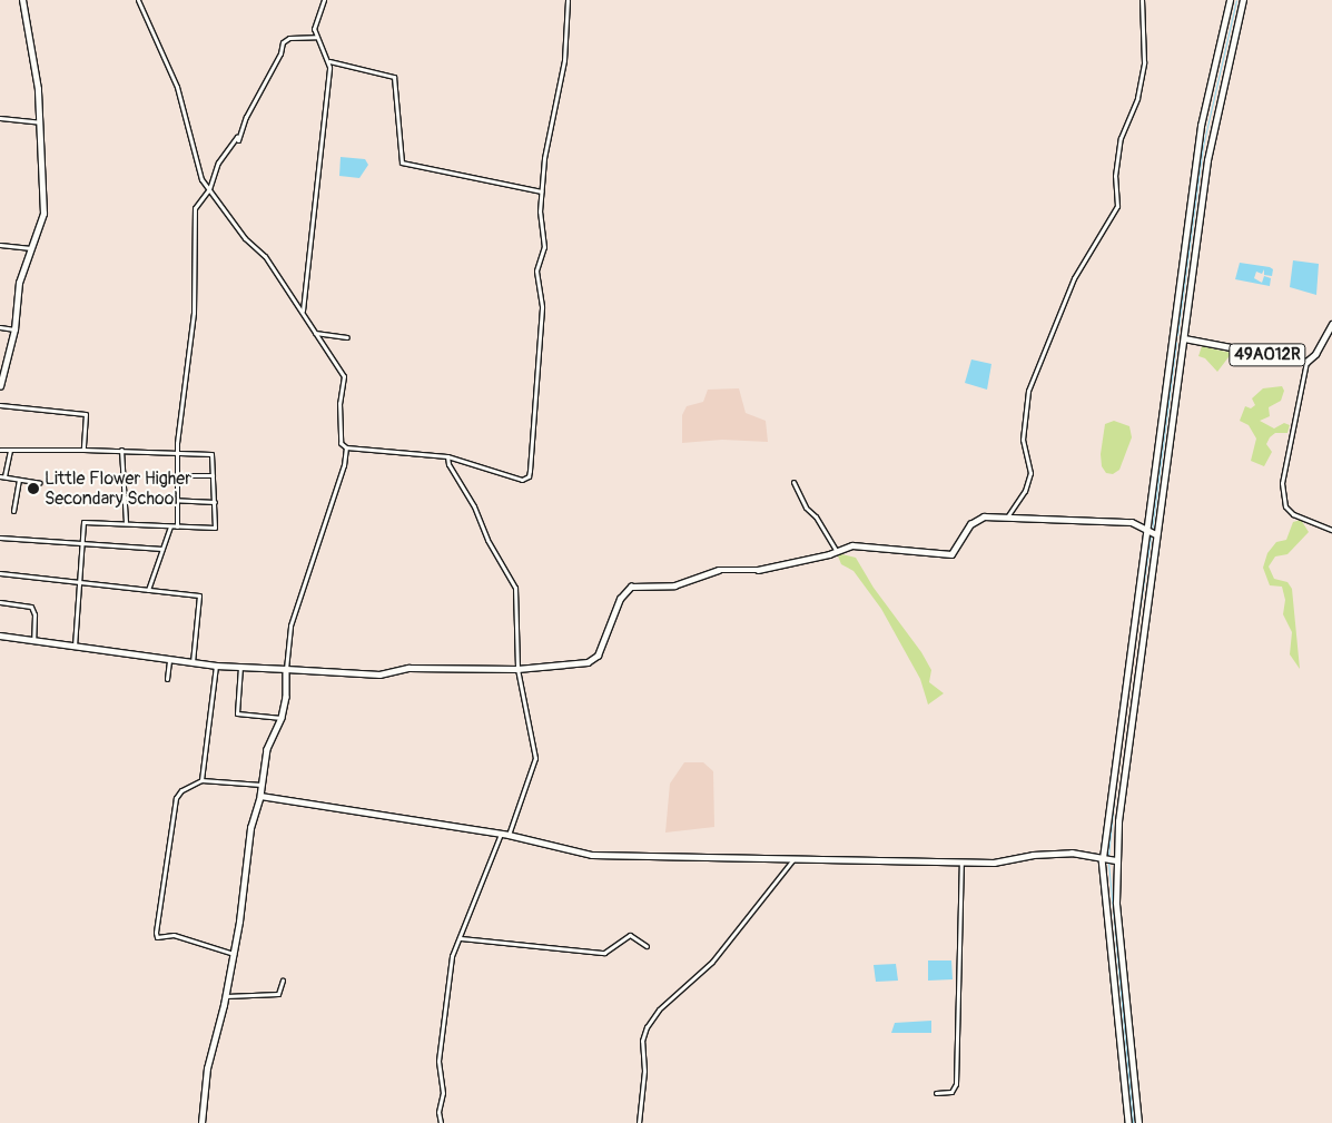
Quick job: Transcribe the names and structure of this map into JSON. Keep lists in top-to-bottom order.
{
  "streets": {
    "main road": ["49A012R"]
  },
  "places": ["Little Flower Higher Secondary School"]
}
